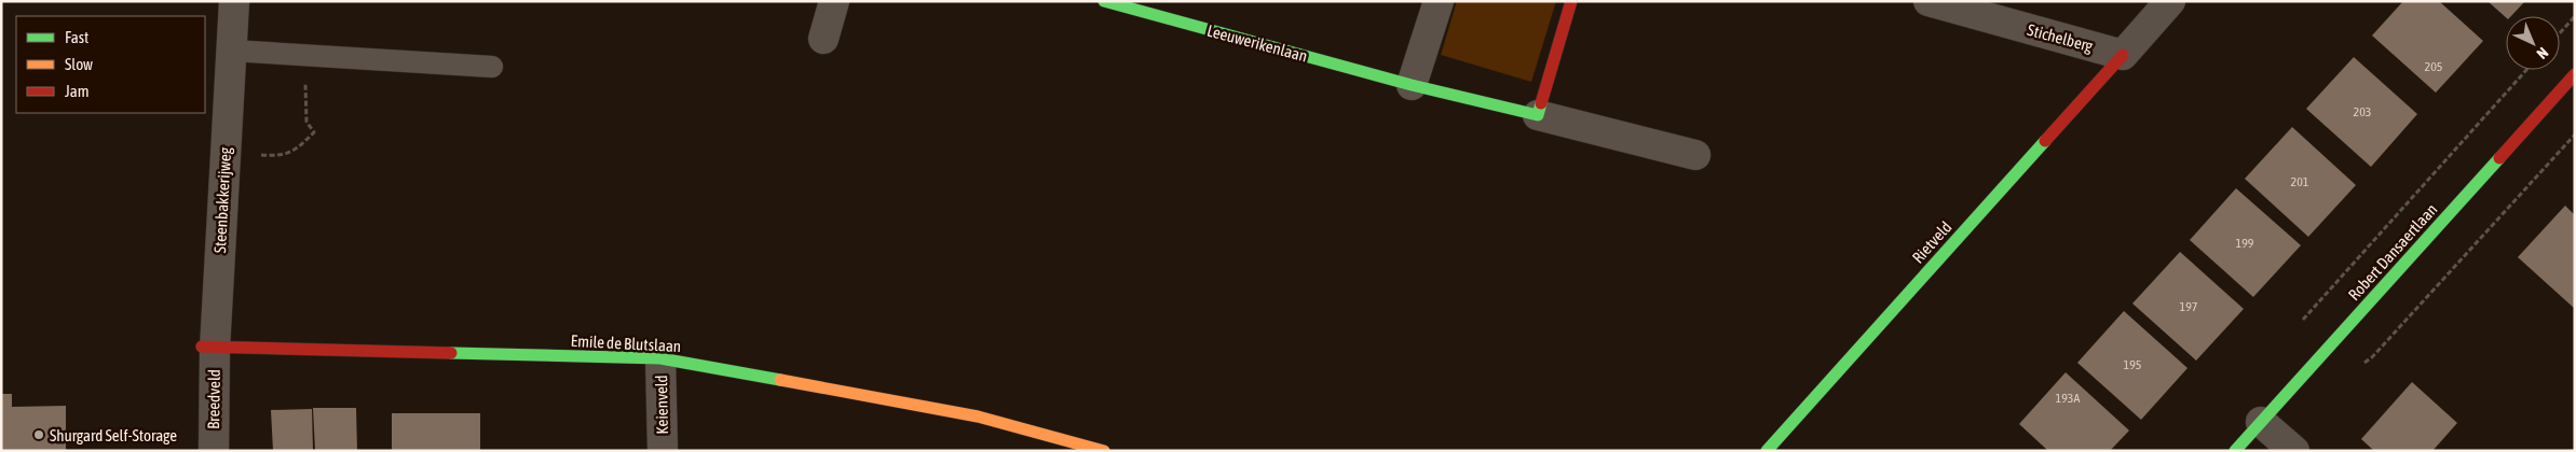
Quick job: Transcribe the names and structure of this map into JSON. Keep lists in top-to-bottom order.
{
  "streets": {
    "street": [
      "Stichelberg",
      "Leeuwerikenlaan",
      "Steenbakkerijweg",
      "Rietveld",
      "Robert Dansaertlaan",
      "Emile de Blutslaan",
      "Breedveld",
      "Keienveld"
    ]
  },
  "crossings": [
    ["Stichelberg", "Rietveld"],
    ["Steenbakkerijweg", "Emile de Blutslaan"],
    ["Steenbakkerijweg", "Breedveld"],
    ["Emile de Blutslaan", "Breedveld"],
    ["Emile de Blutslaan", "Keienveld"]
  ],
  "places": ["Shurgard Self-Storage"],
  "house_numbers": [
    "205",
    "203",
    "201",
    "199",
    "197",
    "195",
    "193A"
  ],
  "legend": ["Fast", "Slow", "Jam"],
  "north": "bottom right"
}
